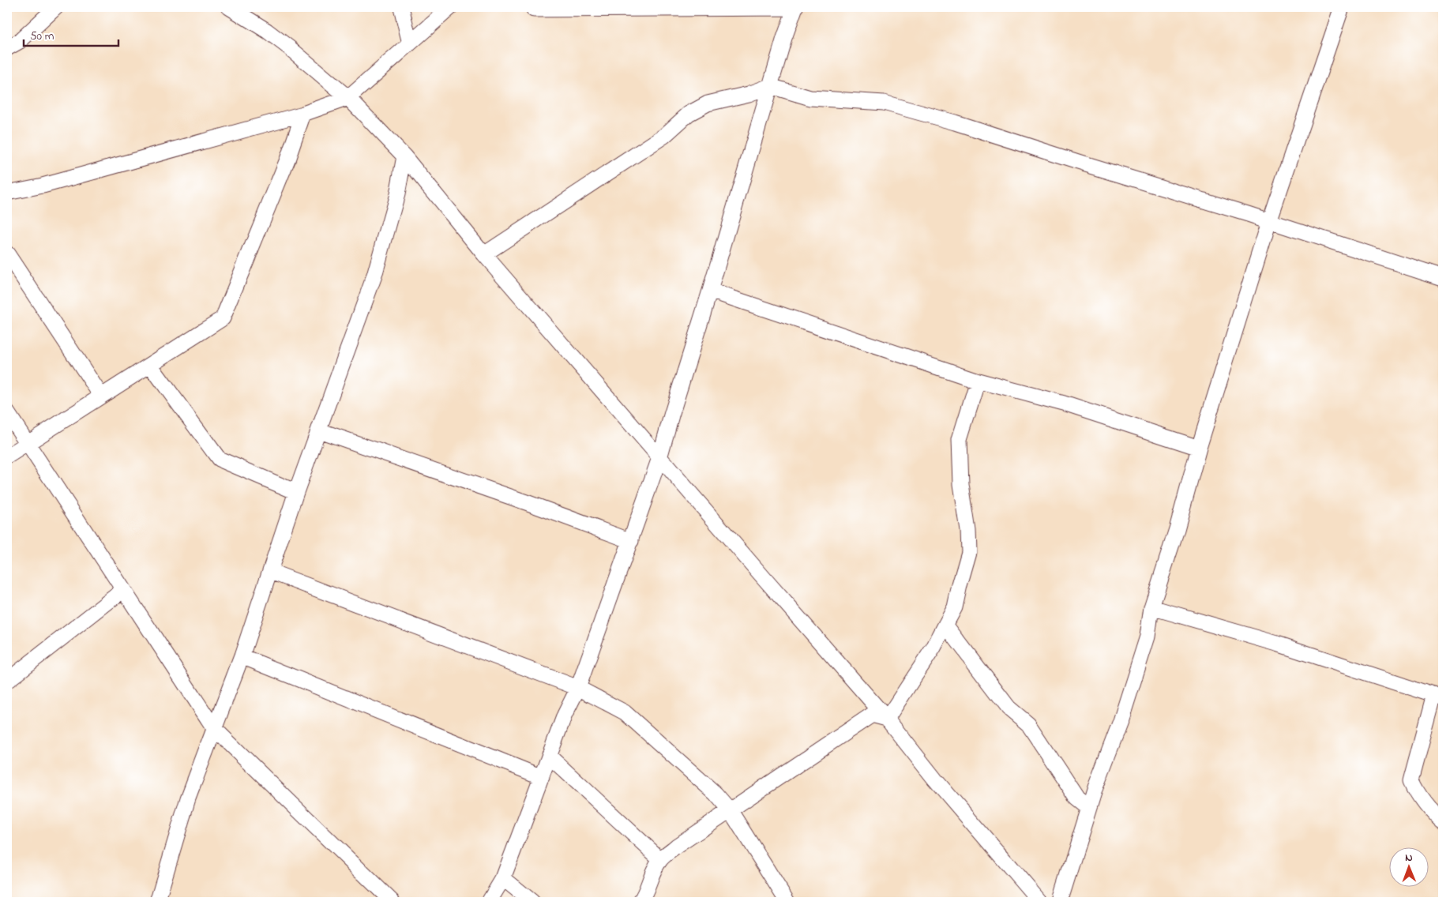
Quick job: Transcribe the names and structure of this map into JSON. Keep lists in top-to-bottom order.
{
  "scale_bar": "50 m",
  "north": "top"
}
